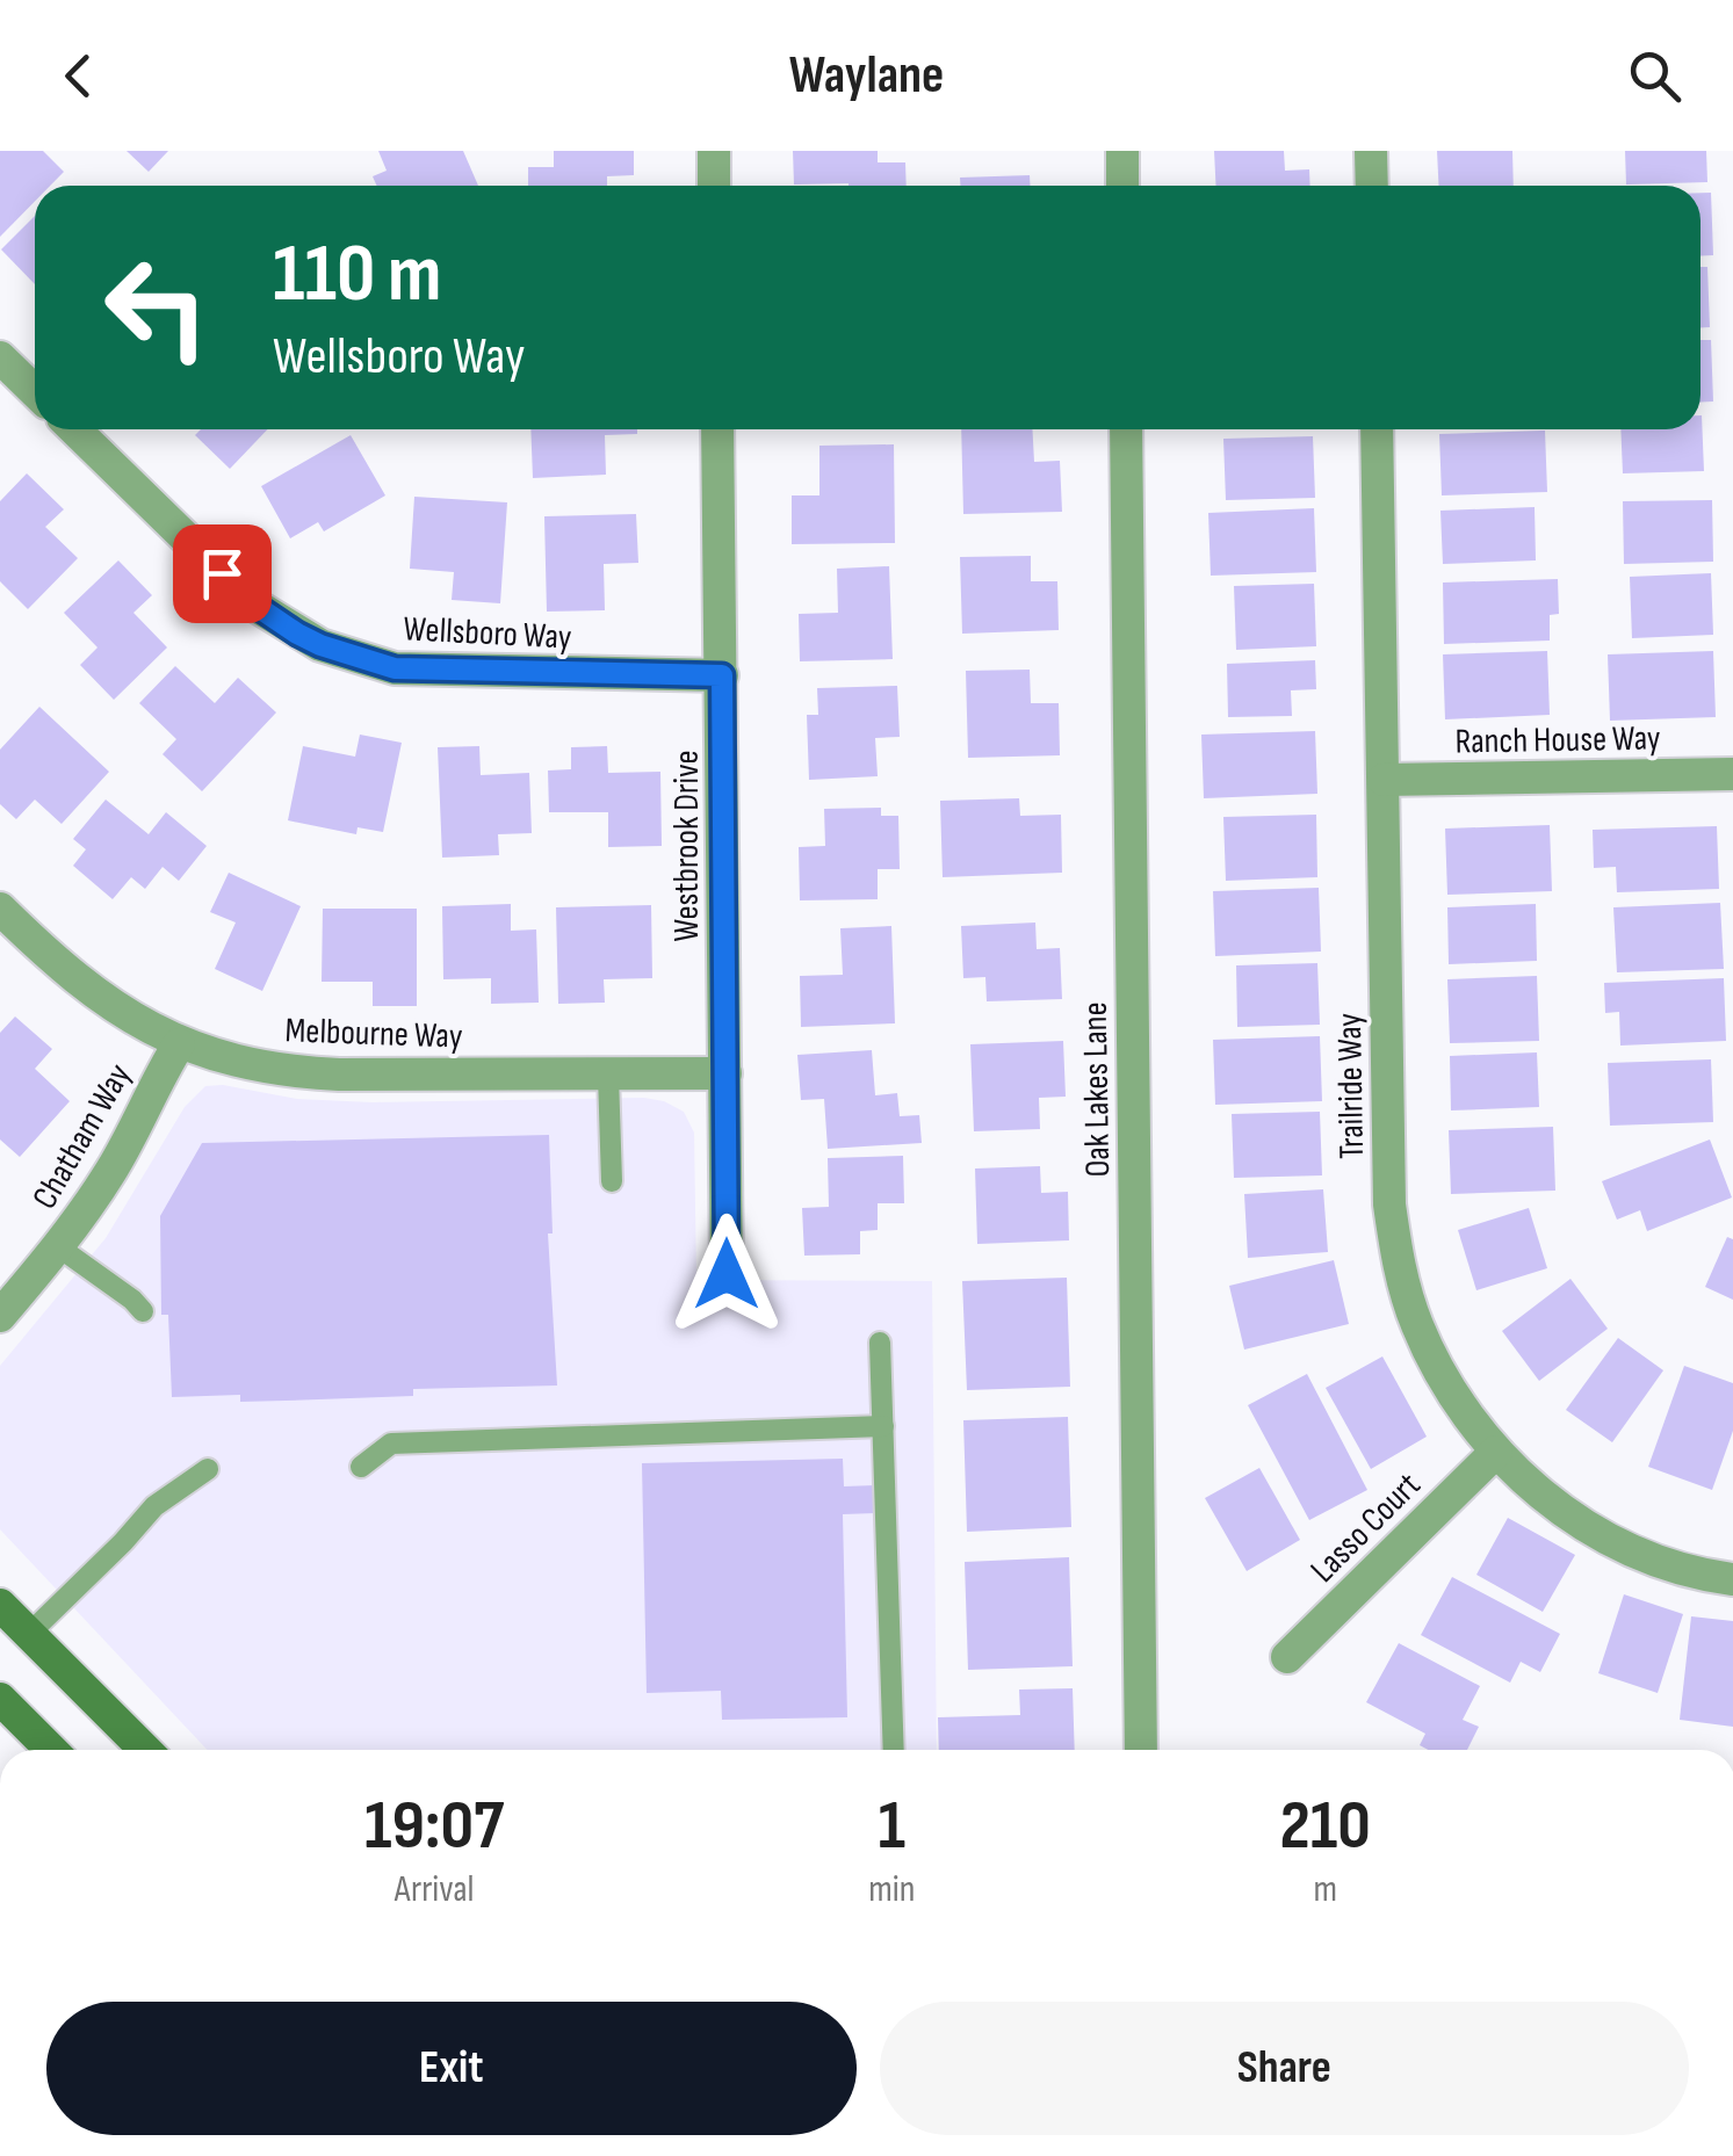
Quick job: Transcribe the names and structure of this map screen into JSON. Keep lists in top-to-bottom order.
{
  "streets": {
    "street": [
      "Wellsboro Way",
      "Ranch House Way",
      "Westbrook Drive",
      "Melbourne Way",
      "Trailride Way",
      "Oak Lakes Lane",
      "Chatham Way",
      "Lasso Court"
    ]
  },
  "crossings": [
    ["Wellsboro Way", "Westbrook Drive"],
    ["Ranch House Way", "Trailride Way"],
    ["Westbrook Drive", "Melbourne Way"],
    ["Melbourne Way", "Chatham Way"],
    ["Trailride Way", "Lasso Court"]
  ],
  "page": {
    "header": "Waylane",
    "turn": ["110 m", "Wellsboro Way"],
    "eta": [
      "19:07",
      "Arrival",
      "1",
      "min",
      "210",
      "m"
    ],
    "buttons": ["Exit", "Share"]
  }
}
